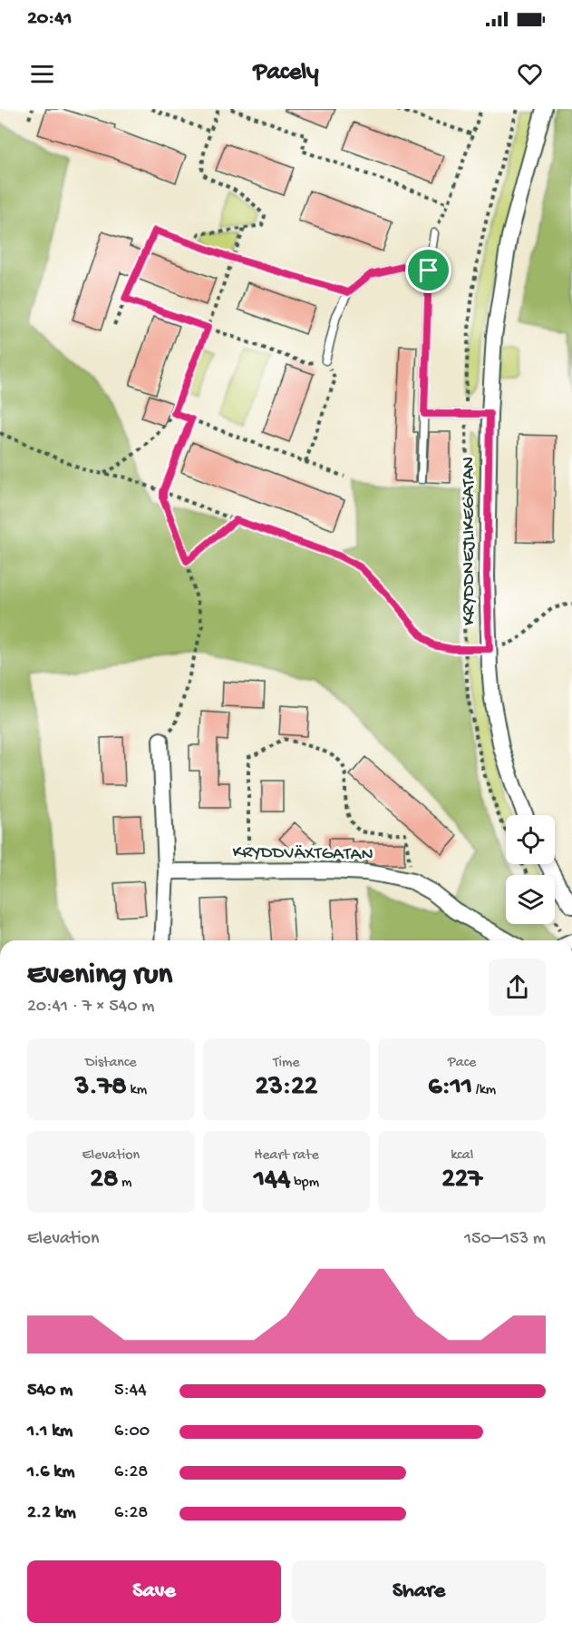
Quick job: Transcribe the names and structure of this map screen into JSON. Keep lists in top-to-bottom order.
{
  "streets": {
    "street": ["KRYDDNEJLIKEGATAN", "KRYDDVÄXTGATAN"]
  },
  "page": {
    "status": "20:41",
    "header": "Pacely",
    "heading": ["Evening run", "20:41 · 7 × 540 m"],
    "stats": [
      ["Distance", "3.78 km"],
      ["Time", "23:22"],
      ["Pace", "6:11 /km"],
      ["Elevation", "28 m"],
      ["Heart rate", "144 bpm"],
      ["kcal", "227"]
    ],
    "chart": ["Elevation", "150–153 m"],
    "list": [
      {
        "name": "540 m",
        "note": "5:44"
      },
      {
        "name": "1.1 km",
        "note": "6:00"
      },
      {
        "name": "1.6 km",
        "note": "6:28"
      },
      {
        "name": "2.2 km",
        "note": "6:28"
      }
    ],
    "buttons": ["Save", "Share"]
  }
}
